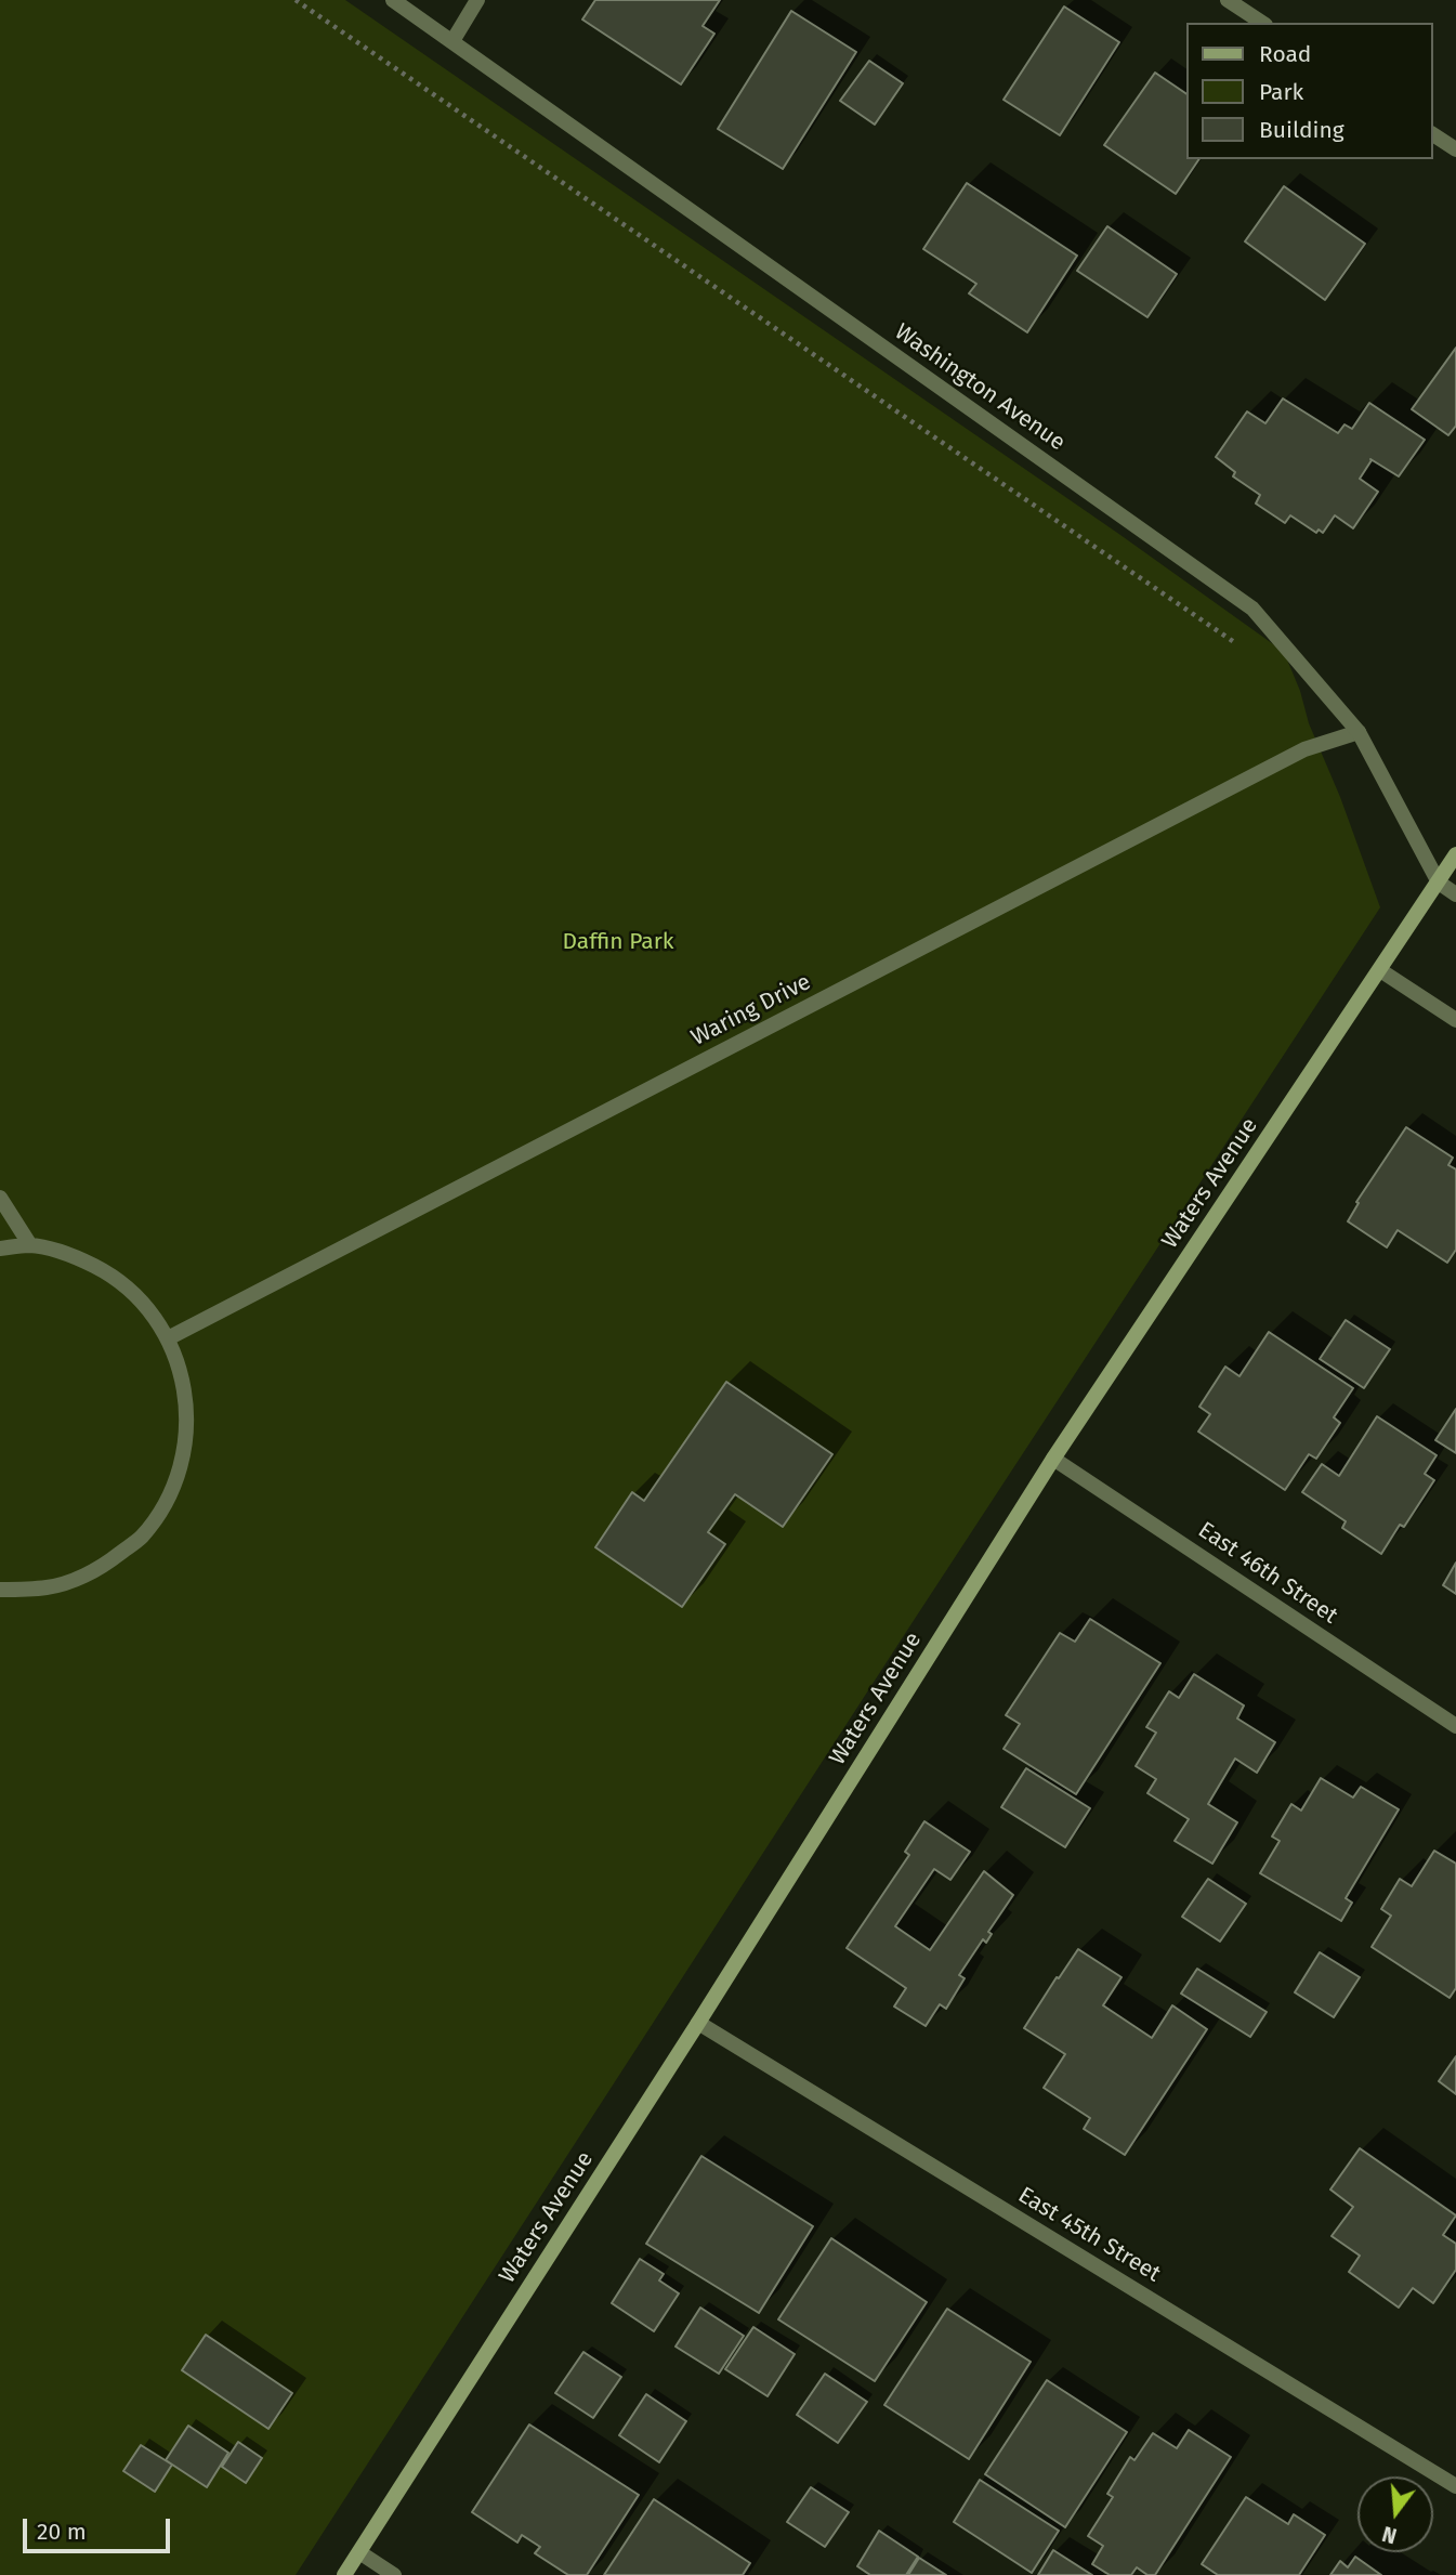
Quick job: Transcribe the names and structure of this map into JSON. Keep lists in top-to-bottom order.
{
  "streets": {
    "main road": ["Waters Avenue"],
    "street": [
      "Washington Avenue",
      "Waring Drive",
      "East 46th Street",
      "East 45th Street"
    ]
  },
  "crossings": [
    ["Washington Avenue", "Waring Drive"],
    ["Washington Avenue", "Waters Avenue"],
    ["Waters Avenue", "East 46th Street"],
    ["Waters Avenue", "East 45th Street"]
  ],
  "parks": ["Daffin Park"],
  "legend": ["Road", "Park", "Building"],
  "scale_bar": "20 m",
  "north": "bottom"
}
